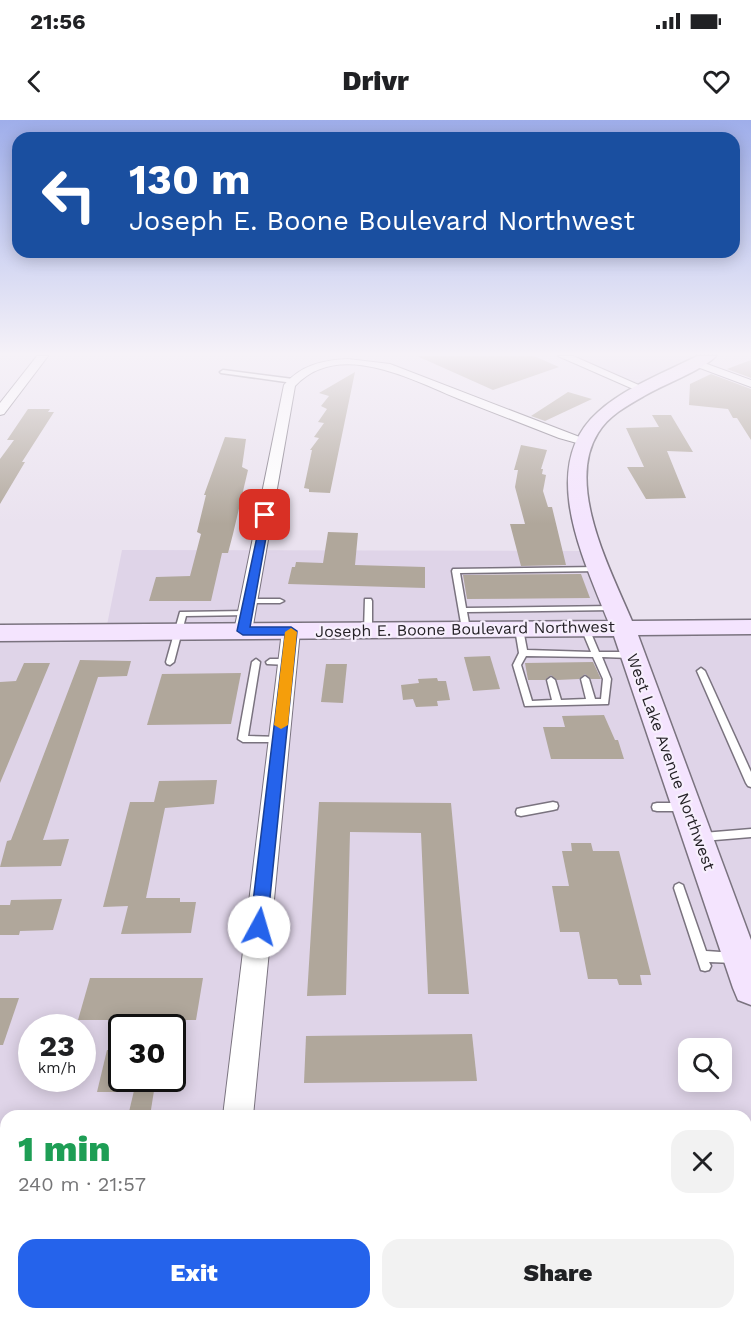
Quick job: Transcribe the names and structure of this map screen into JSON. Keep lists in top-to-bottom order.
{
  "streets": {
    "street": ["Joseph E. Boone Boulevard Northwest", "West Lake Avenue Northwest"]
  },
  "crossings": [
    ["Joseph E. Boone Boulevard Northwest", "West Lake Avenue Northwest"]
  ],
  "page": {
    "status": "21:56",
    "header": "Drivr",
    "turn": ["130 m", "Joseph E. Boone Boulevard Northwest"],
    "speed": "23 km/h",
    "limit": "30",
    "heading": ["1 min", "240 m · 21:57"],
    "buttons": ["Exit", "Share"]
  }
}
